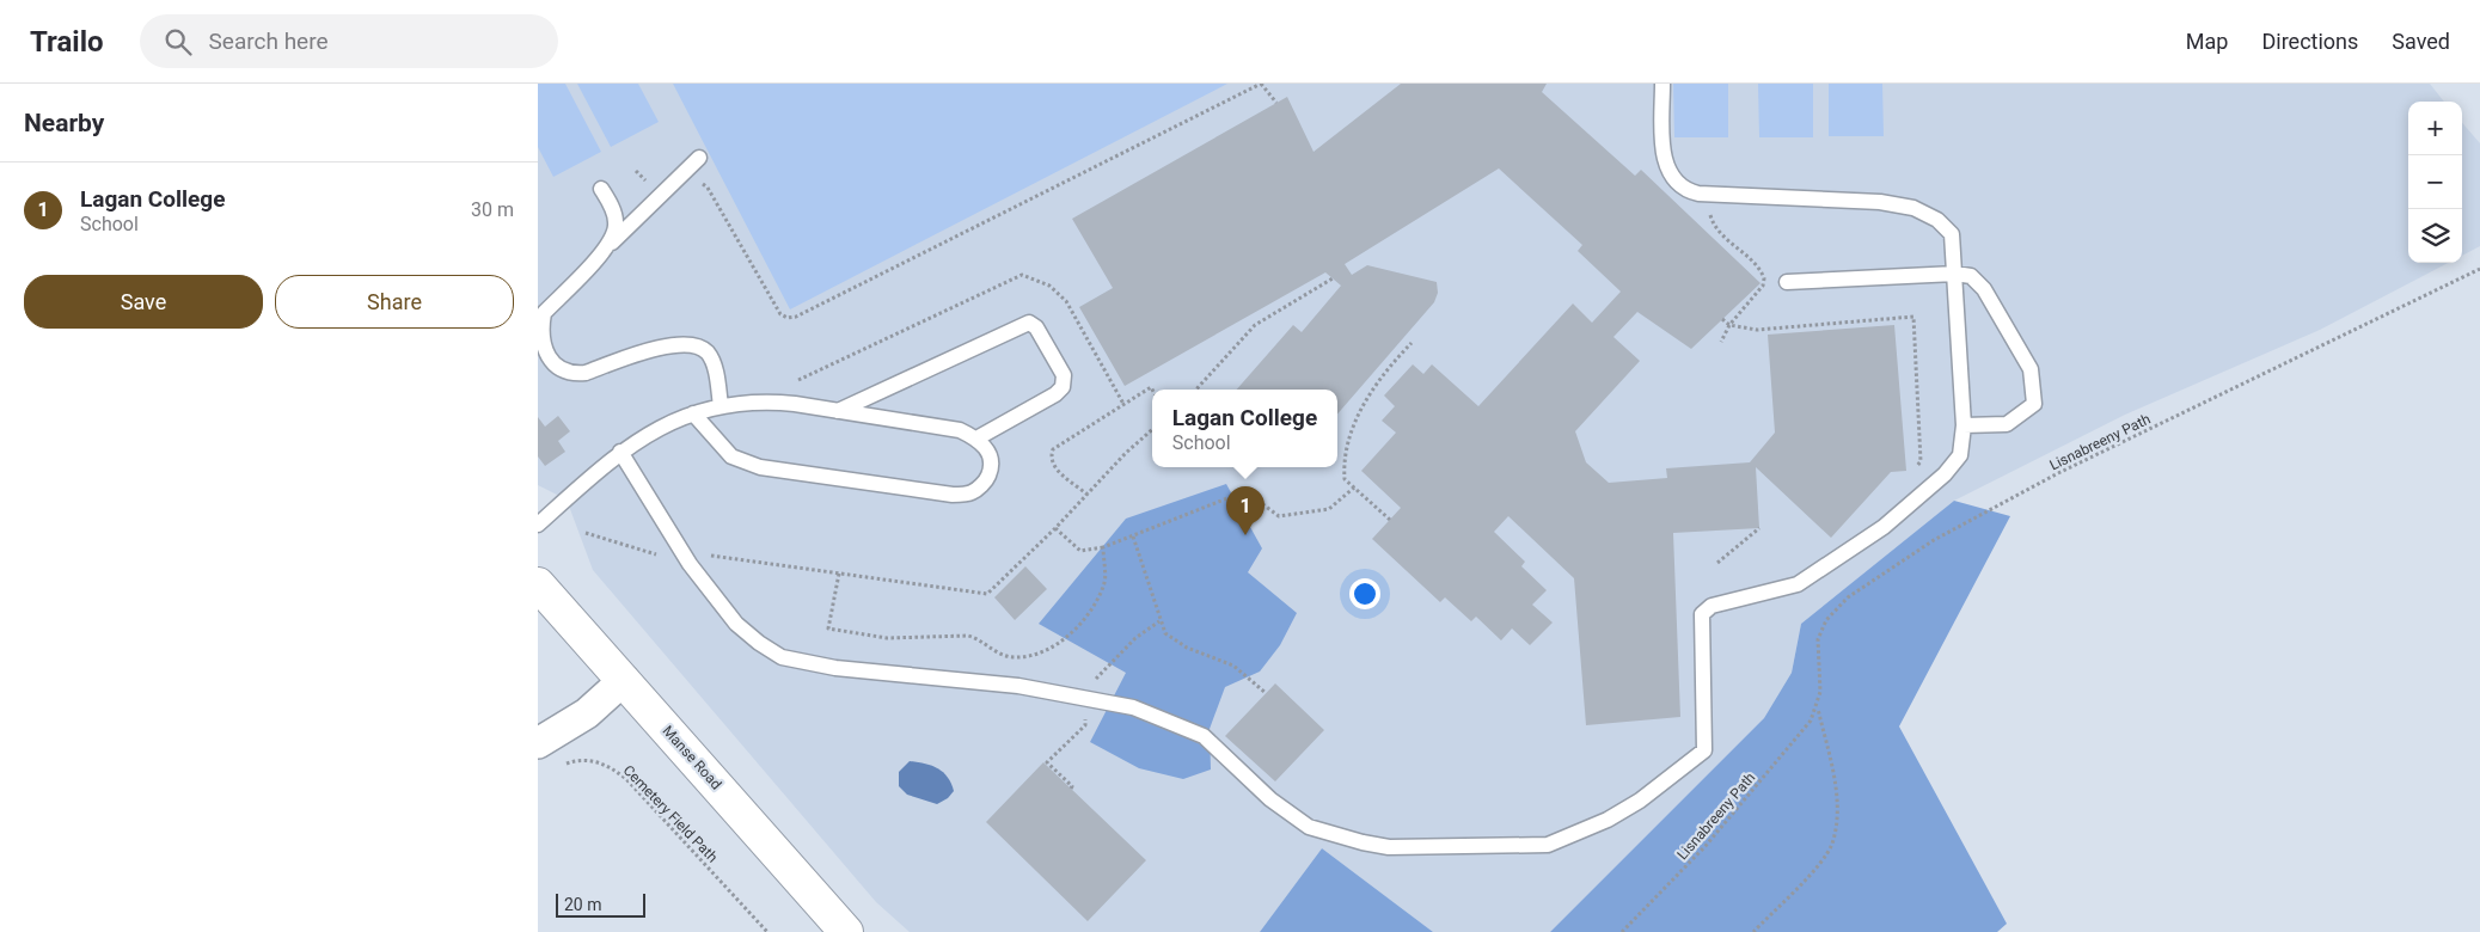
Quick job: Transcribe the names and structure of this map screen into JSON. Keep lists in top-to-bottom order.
{
  "streets": {
    "street": ["Manse Road"],
    "path": ["Lisnabreeny Path", "Cemetery Field Path"]
  },
  "scale_bar": "20 m",
  "page": {
    "header": "Trailo",
    "search": "Search here",
    "nav": ["Map", "Directions", "Saved"],
    "heading": "Nearby",
    "map_buttons": ["+", "−"],
    "list": [
      {
        "mark": "1",
        "name": "Lagan College",
        "note": "School",
        "value": "30 m"
      }
    ],
    "buttons": ["Save", "Share"],
    "popup": ["Lagan College", "School"],
    "pins": "1",
    "scale": "20 m"
  }
}
